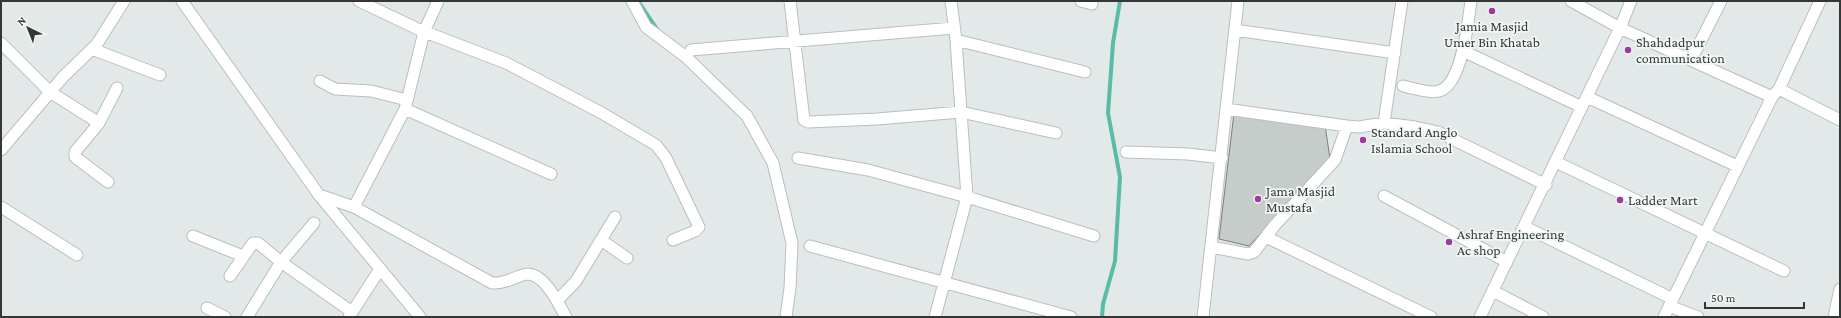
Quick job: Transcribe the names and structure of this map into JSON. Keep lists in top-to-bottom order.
{
  "places": [
    "Jamia Masjid Umer Bin Khatab",
    "Shahdadpur communication",
    "Standard Anglo Islamia School",
    "Jama Masjid Mustafa",
    "Ladder Mart",
    "Ashraf Engineering Ac shop"
  ],
  "scale_bar": "50 m",
  "north": "top left"
}
